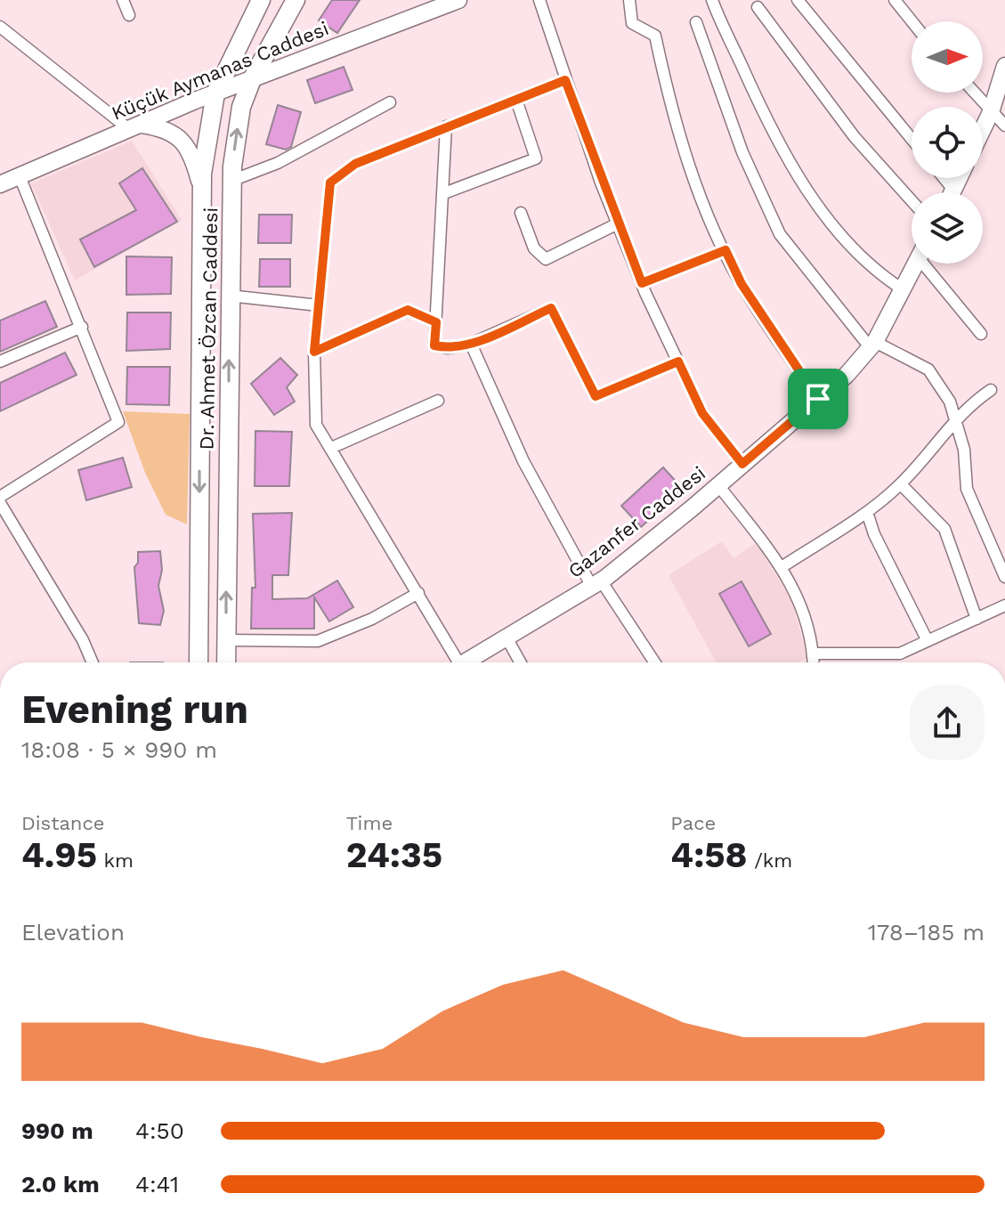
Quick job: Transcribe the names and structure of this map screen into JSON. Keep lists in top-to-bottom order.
{
  "streets": {
    "main road": ["Dr. Ahmet Özcan Caddesi"],
    "street": ["Küçük Aymanas Caddesi", "Gazanfer Caddesi"]
  },
  "crossings": [
    ["Küçük Aymanas Caddesi", "Dr. Ahmet Özcan Caddesi"]
  ],
  "north": "right",
  "page": {
    "heading": ["Evening run", "18:08 · 5 × 990 m"],
    "stats": [
      ["Distance", "4.95 km"],
      ["Time", "24:35"],
      ["Pace", "4:58 /km"]
    ],
    "chart": ["Elevation", "178–185 m"],
    "list": [
      {
        "name": "990 m",
        "note": "4:50"
      },
      {
        "name": "2.0 km",
        "note": "4:41"
      }
    ]
  }
}
